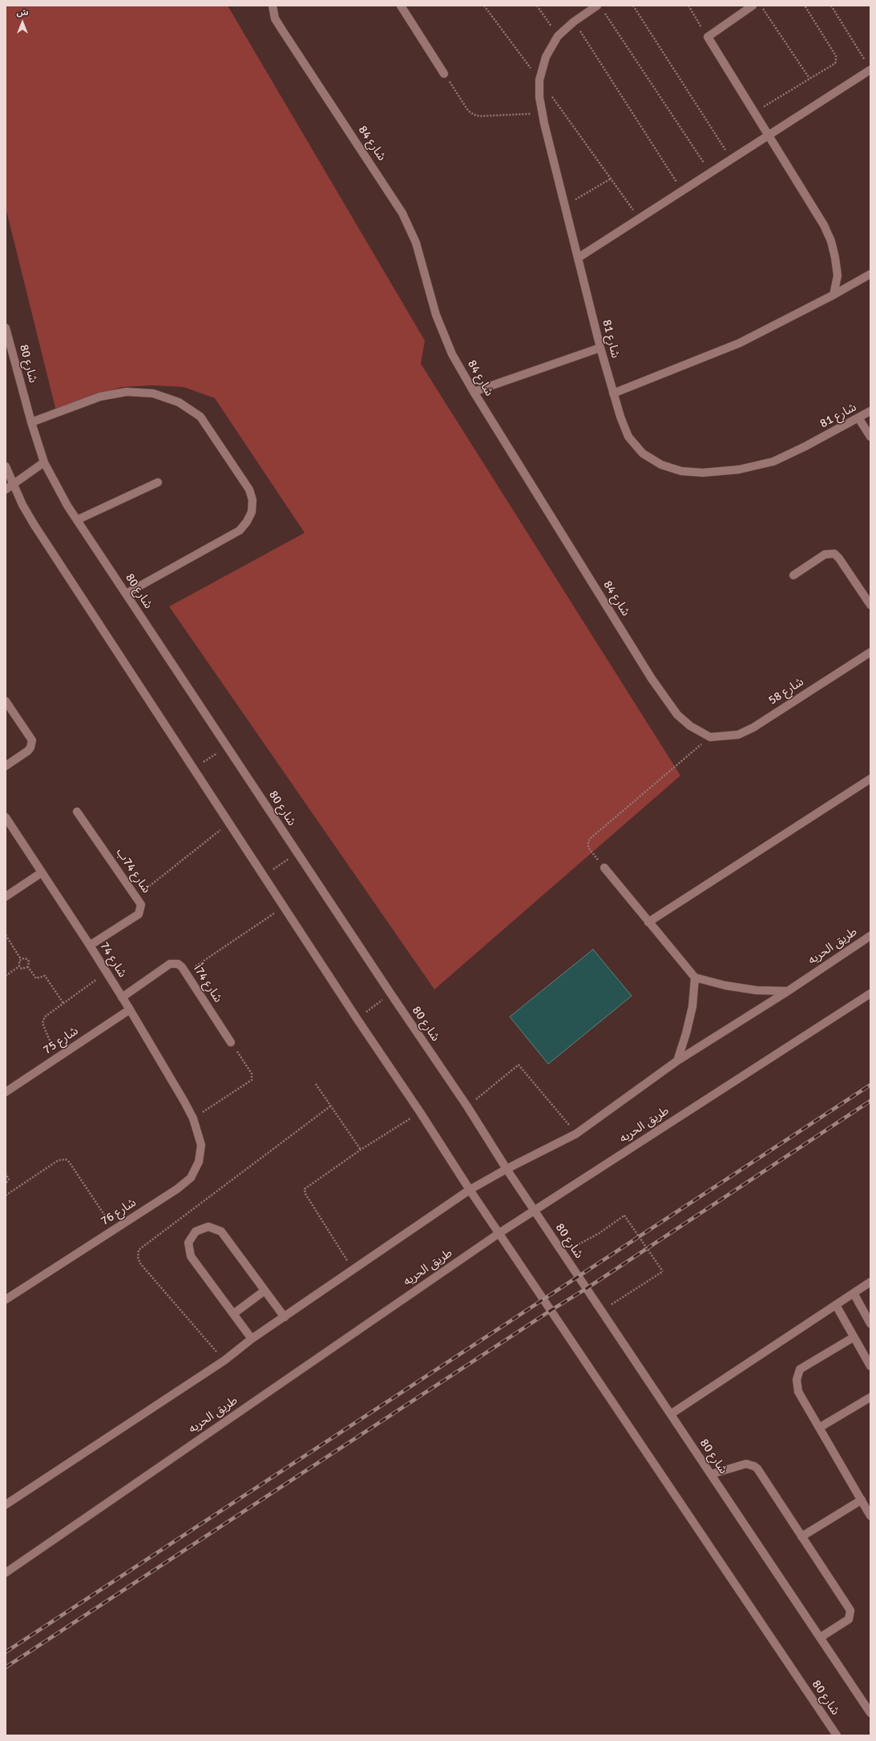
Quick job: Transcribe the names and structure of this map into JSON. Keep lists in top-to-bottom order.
{
  "streets": {
    "street": [
      "شارع 84",
      "شارع 81",
      "شارع 80",
      "شارع 58",
      "شارع 74ب",
      "طريق الحريه",
      "شارع 74",
      "شارع 74أ",
      "شارع 75",
      "شارع 76"
    ]
  },
  "crossings": [
    ["شارع 84", "شارع 58"],
    ["شارع 80", "طريق الحريه"],
    ["شارع 74ب", "شارع 74"],
    ["شارع 74", "شارع 74أ"],
    ["شارع 74", "شارع 75"],
    ["شارع 74", "شارع 76"]
  ],
  "north": "top"
}
